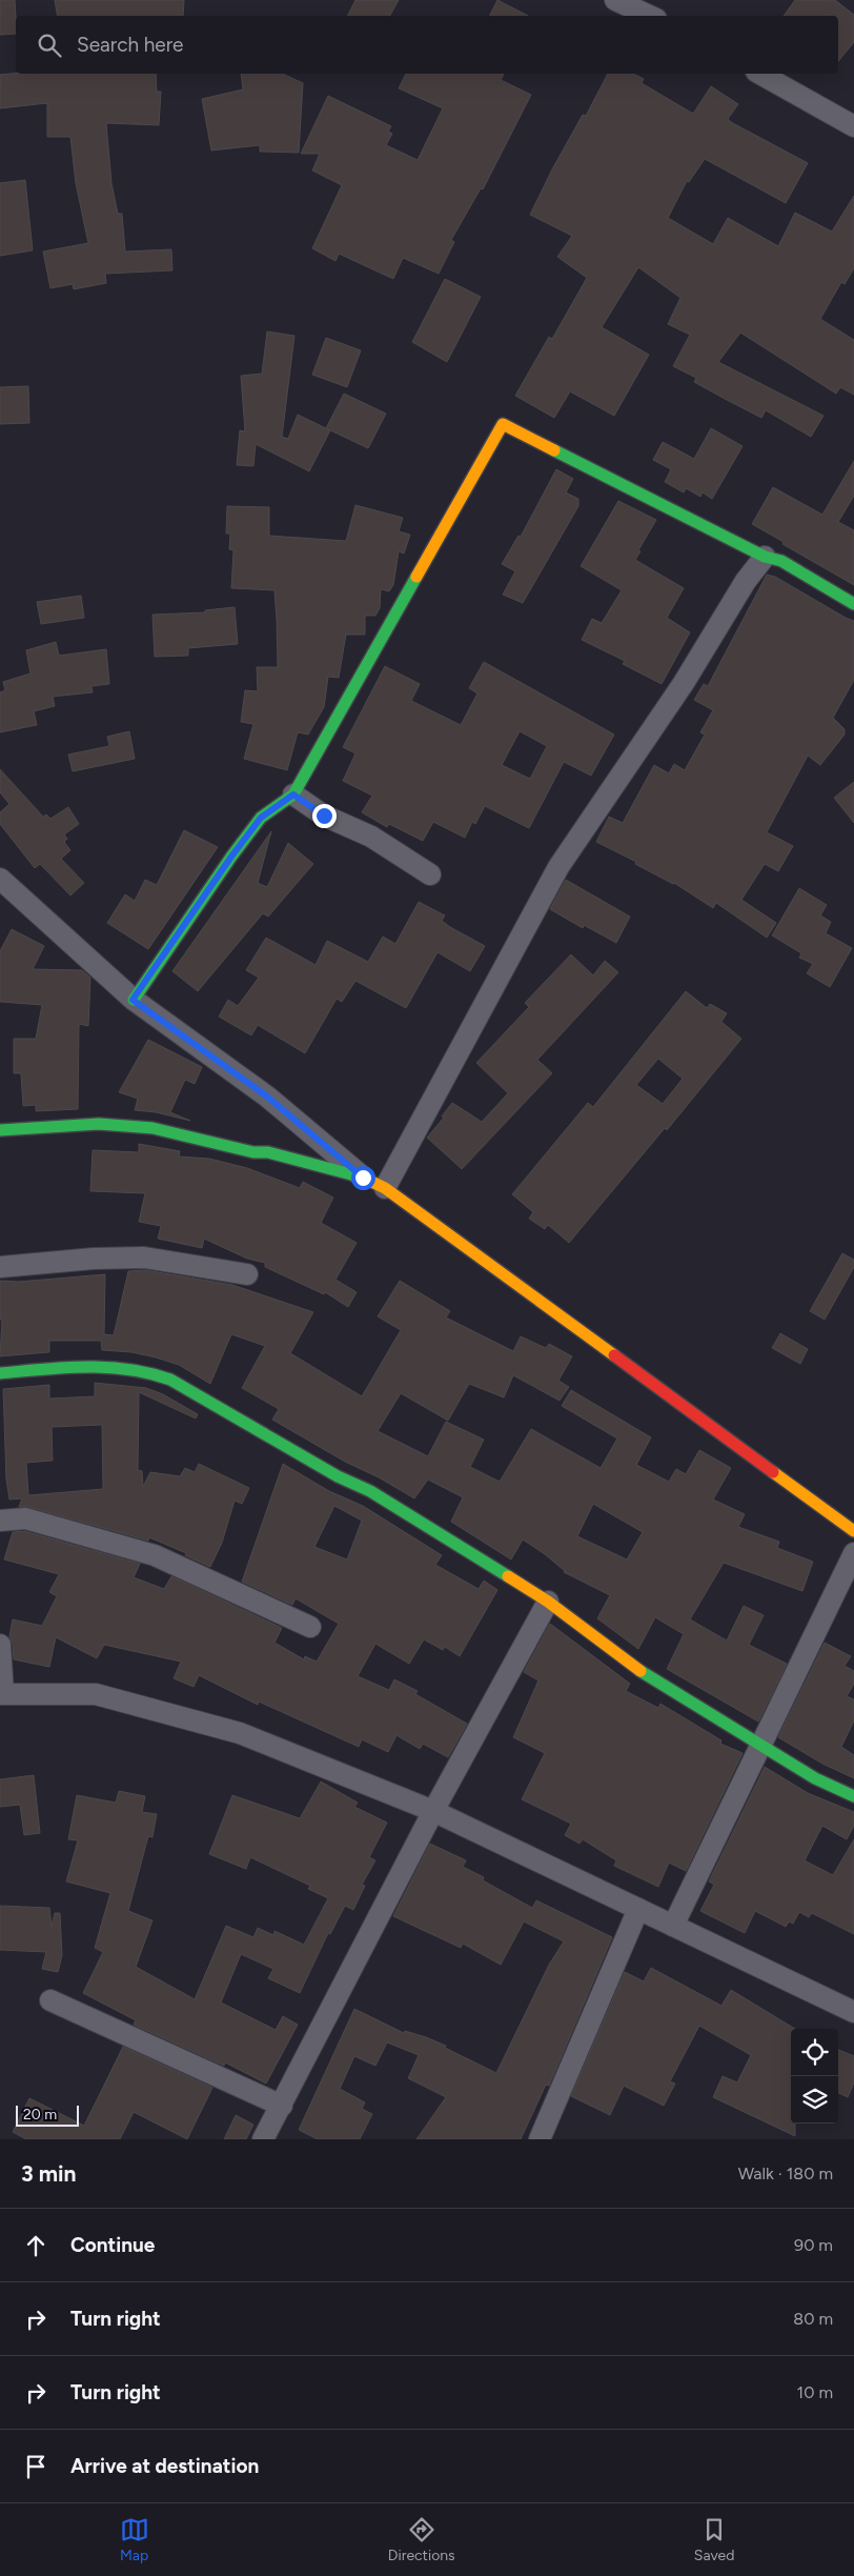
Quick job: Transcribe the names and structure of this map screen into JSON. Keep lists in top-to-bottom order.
{
  "scale_bar": "20 m",
  "page": {
    "search": "Search here",
    "scale": "20 m",
    "heading": ["3 min", "Walk · 180 m"],
    "list": [
      ["Continue", "90 m"],
      ["Turn right", "80 m"],
      ["Turn right", "10 m"],
      "Arrive at destination"
    ],
    "nav": ["Map", "Directions", "Saved"]
  }
}
